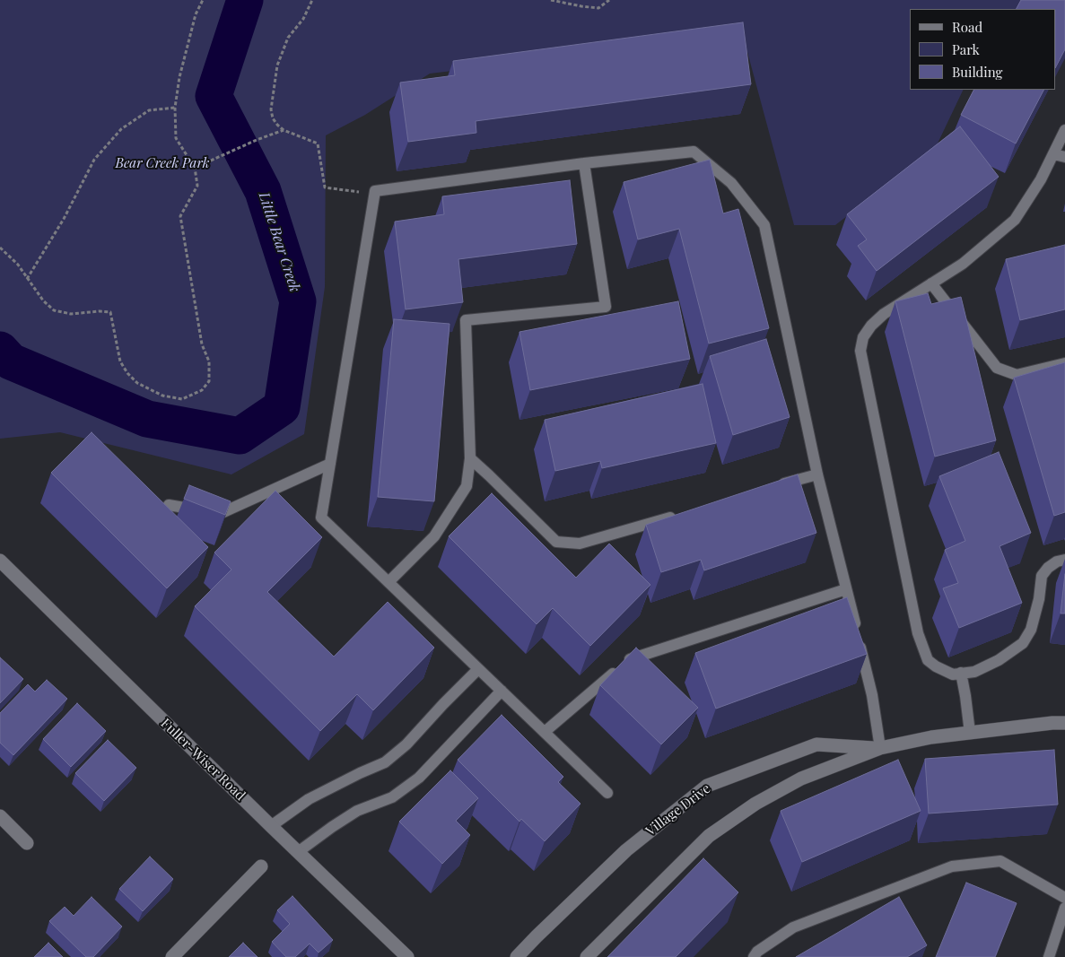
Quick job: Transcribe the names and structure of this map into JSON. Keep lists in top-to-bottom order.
{
  "streets": {
    "street": ["Fuller-Wiser Road", "Village Drive"]
  },
  "water": ["Little Bear Creek"],
  "parks": ["Bear Creek Park"],
  "legend": ["Road", "Park", "Building"]
}
